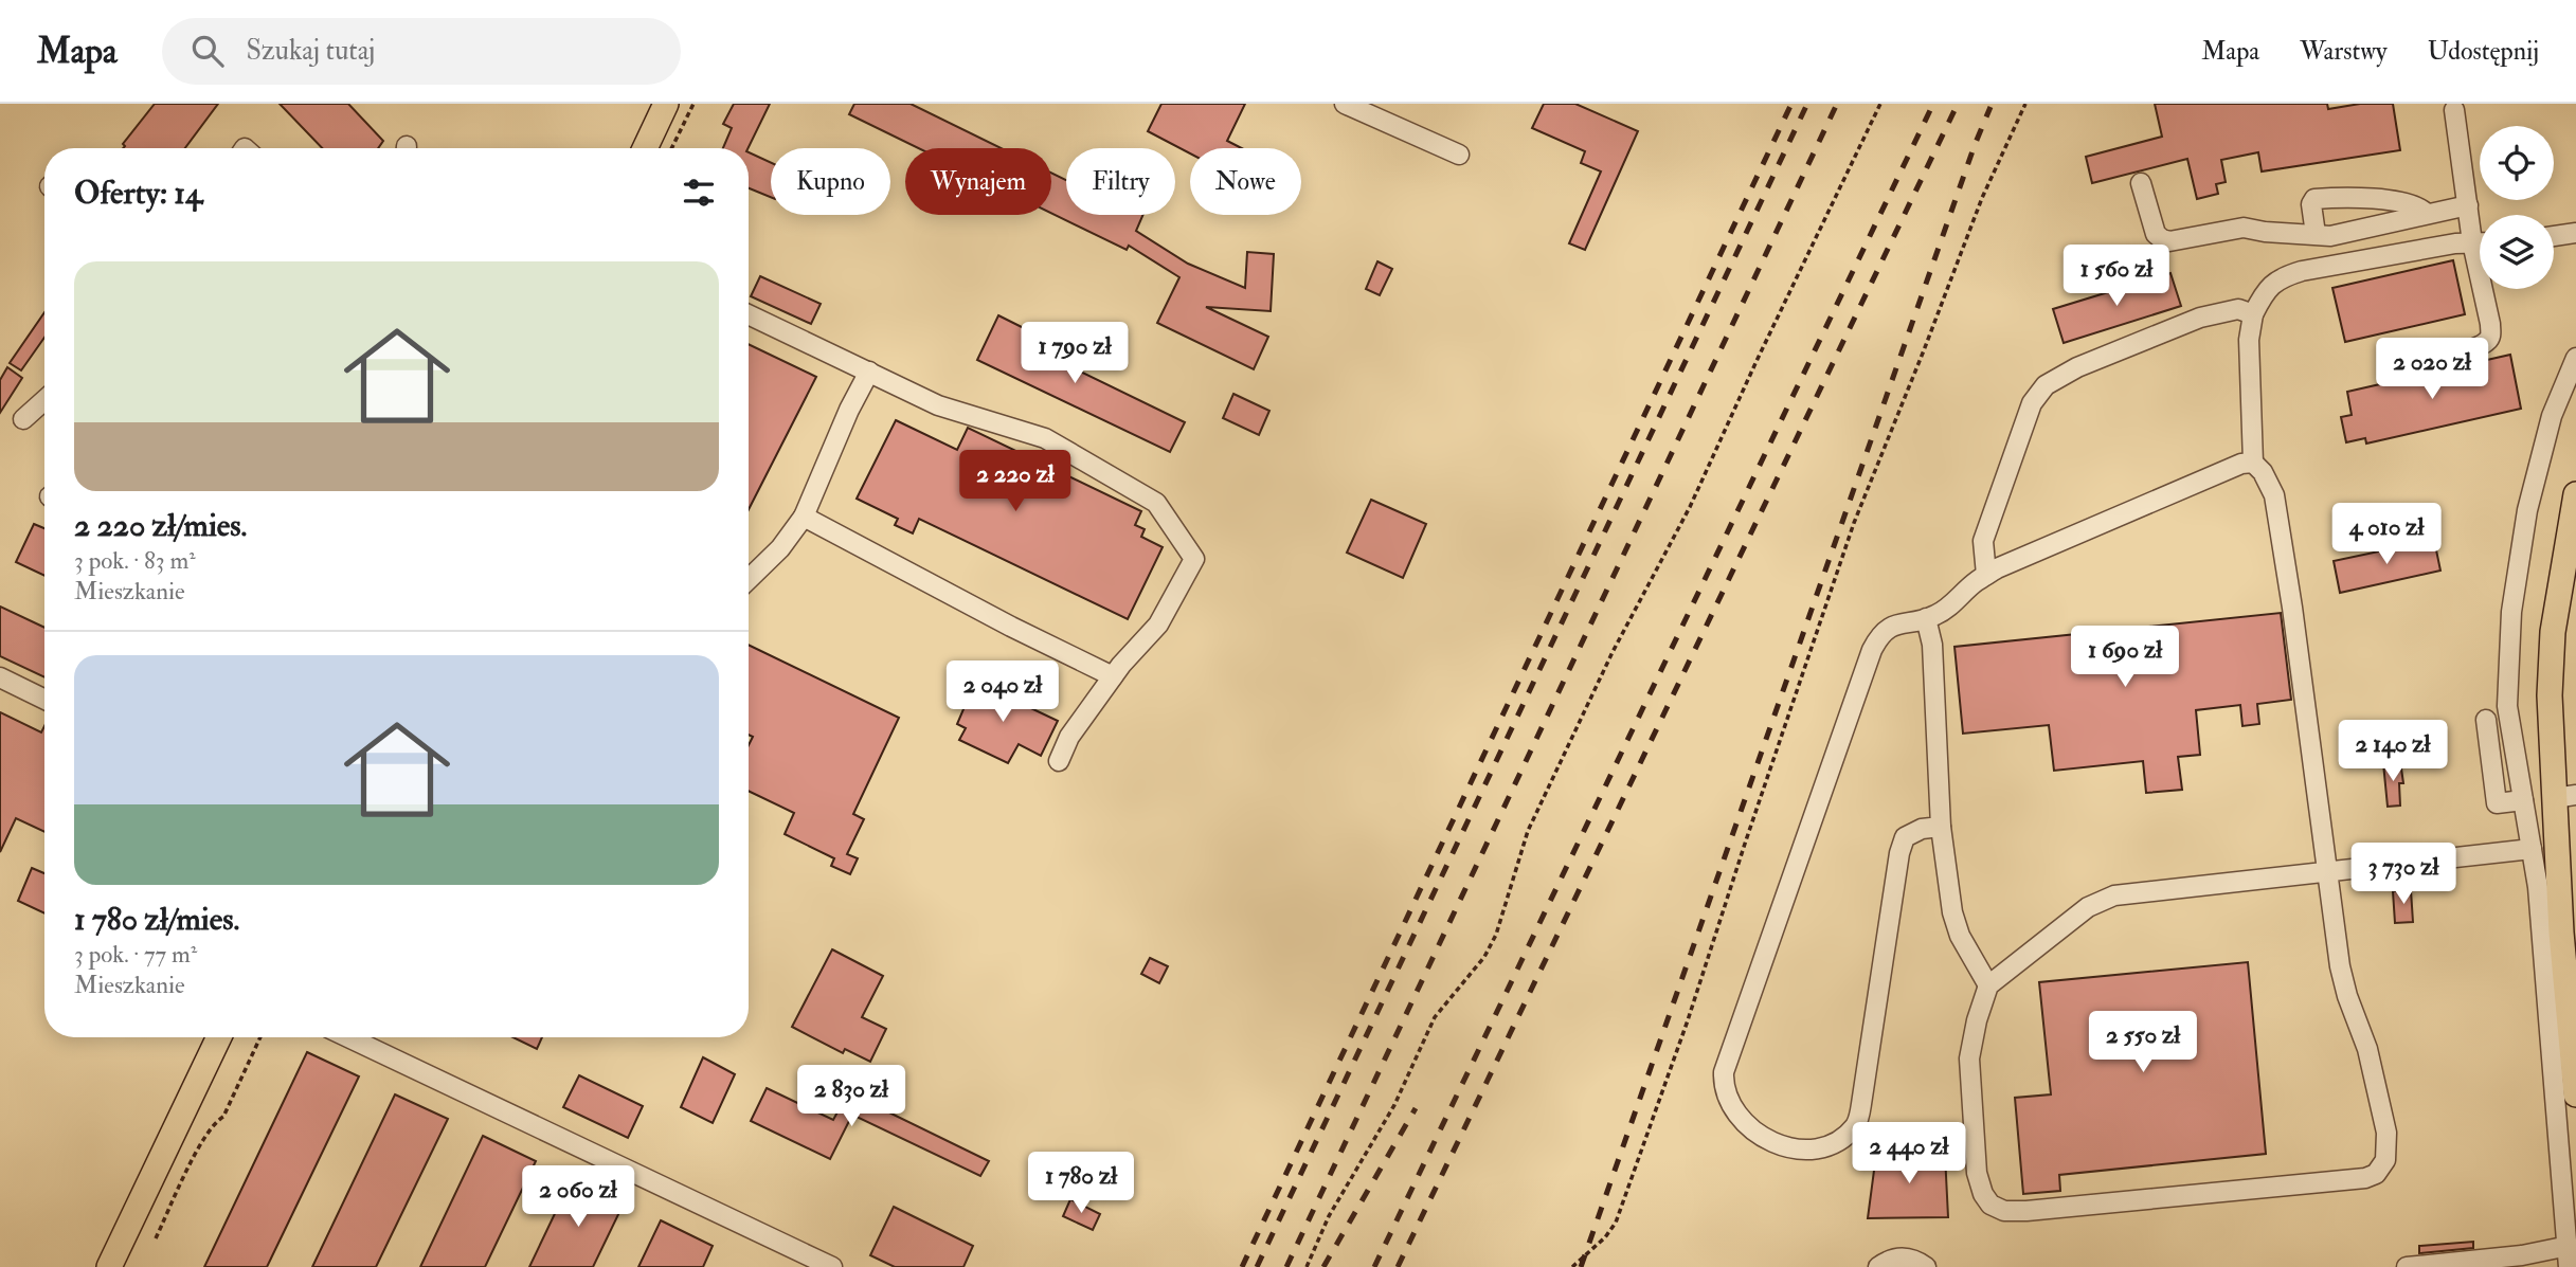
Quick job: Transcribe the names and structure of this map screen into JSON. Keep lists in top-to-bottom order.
{
  "page": {
    "header": "Mapa",
    "search": "Szukaj tutaj",
    "nav": ["Mapa", "Warstwy", "Udostępnij"],
    "chip": [
      "Kupno",
      "Wynajem",
      "Filtry",
      "Nowe"
    ],
    "heading": "Oferty: 14",
    "list": [
      {
        "name": "2 220 zł/mies.",
        "note": "3 pok. · 83 m² · Mieszkanie"
      },
      {
        "name": "1 780 zł/mies.",
        "note": "3 pok. · 77 m² · Mieszkanie"
      }
    ],
    "price": [
      "1 560 zł",
      "1 790 zł",
      "2 020 zł",
      "2 220 zł",
      "4 010 zł",
      "1 690 zł",
      "2 040 zł",
      "2 140 zł",
      "3 730 zł",
      "2 550 zł",
      "2 830 zł",
      "2 440 zł",
      "1 780 zł",
      "2 060 zł"
    ]
  }
}
